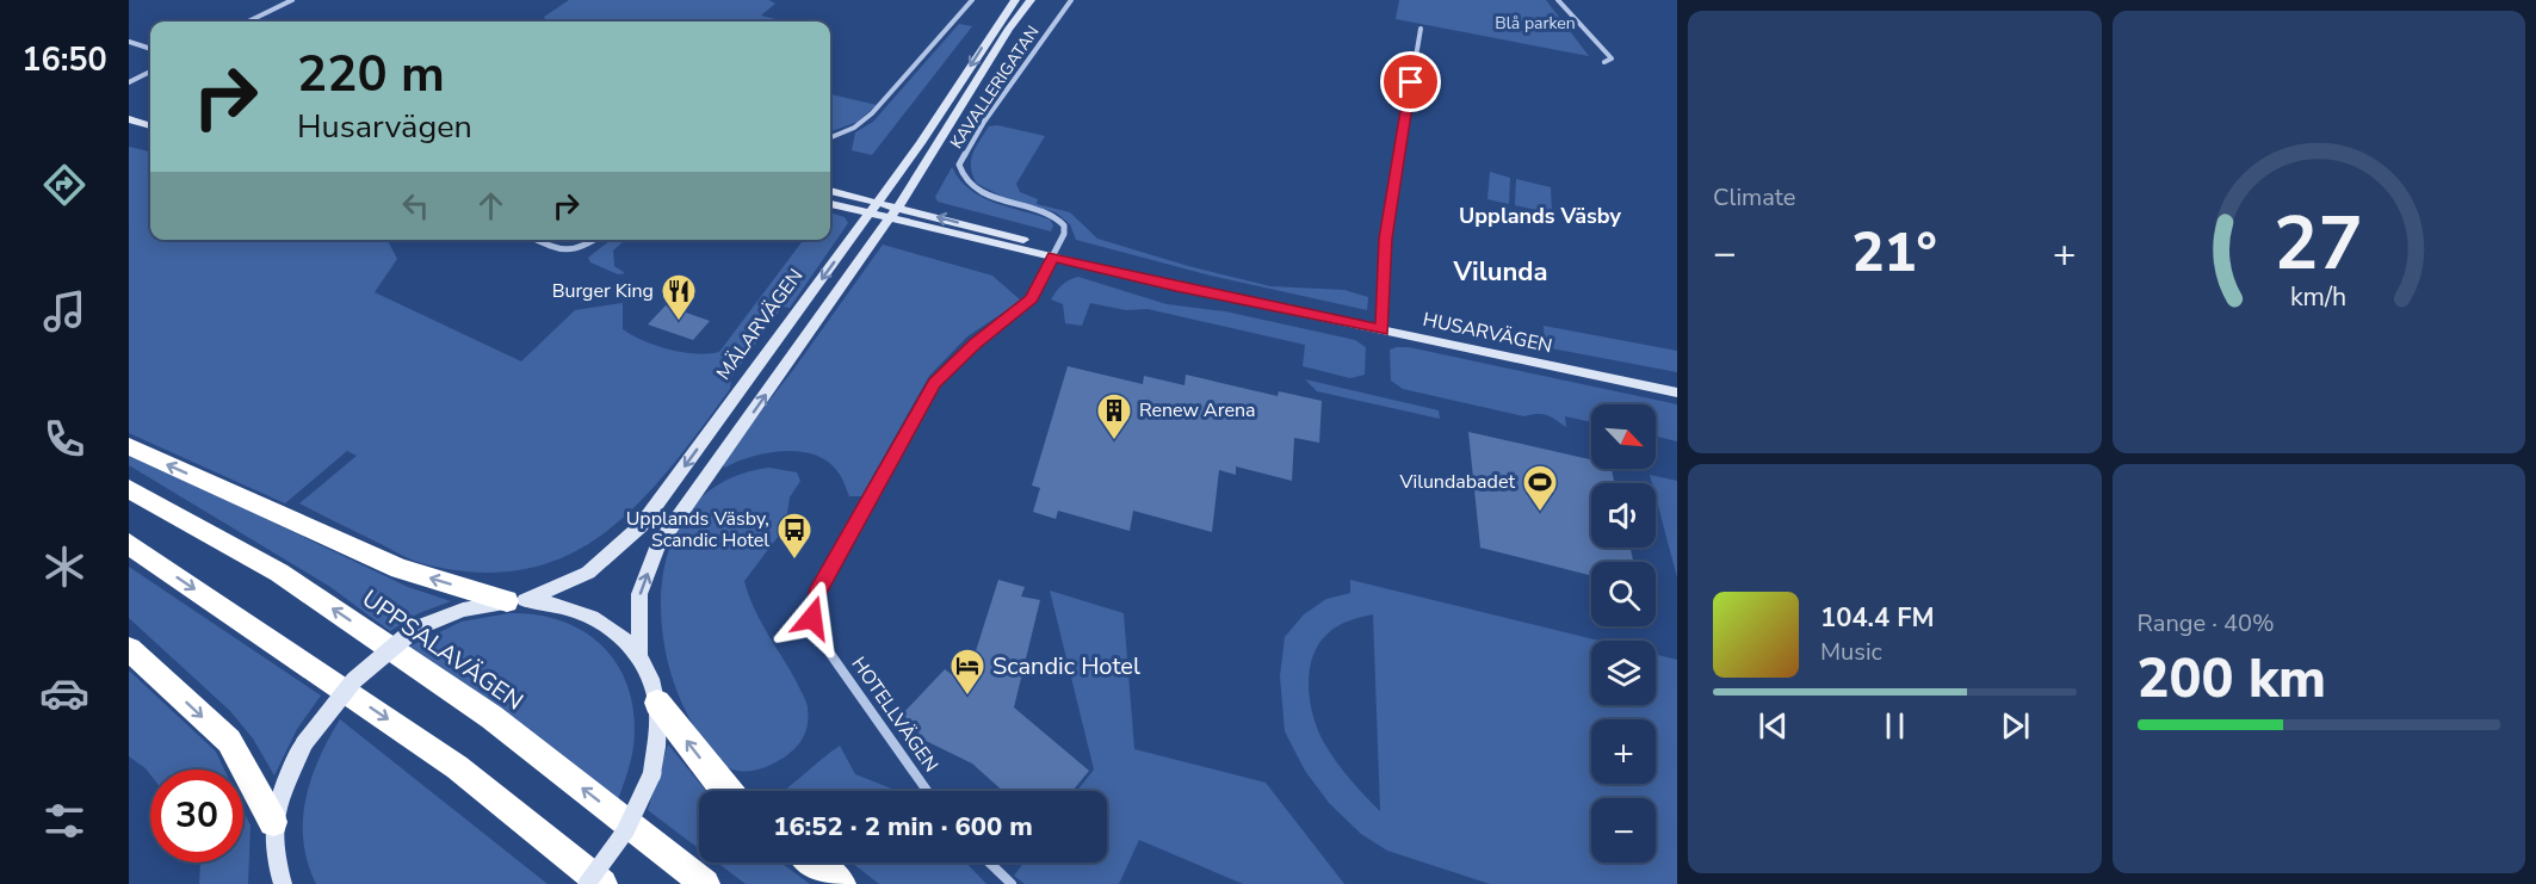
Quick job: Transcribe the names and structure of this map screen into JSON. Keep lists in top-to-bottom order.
{
  "streets": {
    "highway": ["UPPSALAVÄGEN"],
    "main road": ["MÄLARVÄGEN", "HUSARVÄGEN"],
    "street": ["KAVALLERIGATAN", "HOTELLVÄGEN"]
  },
  "crossings": [
    ["KAVALLERIGATAN", "HUSARVÄGEN"],
    ["KAVALLERIGATAN", "HOTELLVÄGEN"],
    ["HUSARVÄGEN", "HOTELLVÄGEN"]
  ],
  "districts": ["Upplands Väsby", "Vilunda"],
  "parks": ["Blå parken"],
  "places": {
    "restaurant": ["Burger King"],
    "building": ["Renew Arena"],
    "sports": ["Vilundabadet"],
    "bus stop": ["Upplands Väsby, Scandic Hotel"],
    "hotel": ["Scandic Hotel"]
  },
  "north": "bottom right",
  "page": {
    "tabs": "16:50",
    "tile": [
      "Climate",
      ["Range · 40%", "200 km"]
    ],
    "turn": ["220 m", "Husarvägen"],
    "heat": ["−", "21°", "+"],
    "map_buttons": ["+", "−"],
    "song": ["104.4 FM", "Music"],
    "limit": "30",
    "trip": "16:52 · 2 min · 600 m",
    "gauge": ["27", "km/h"]
  }
}
